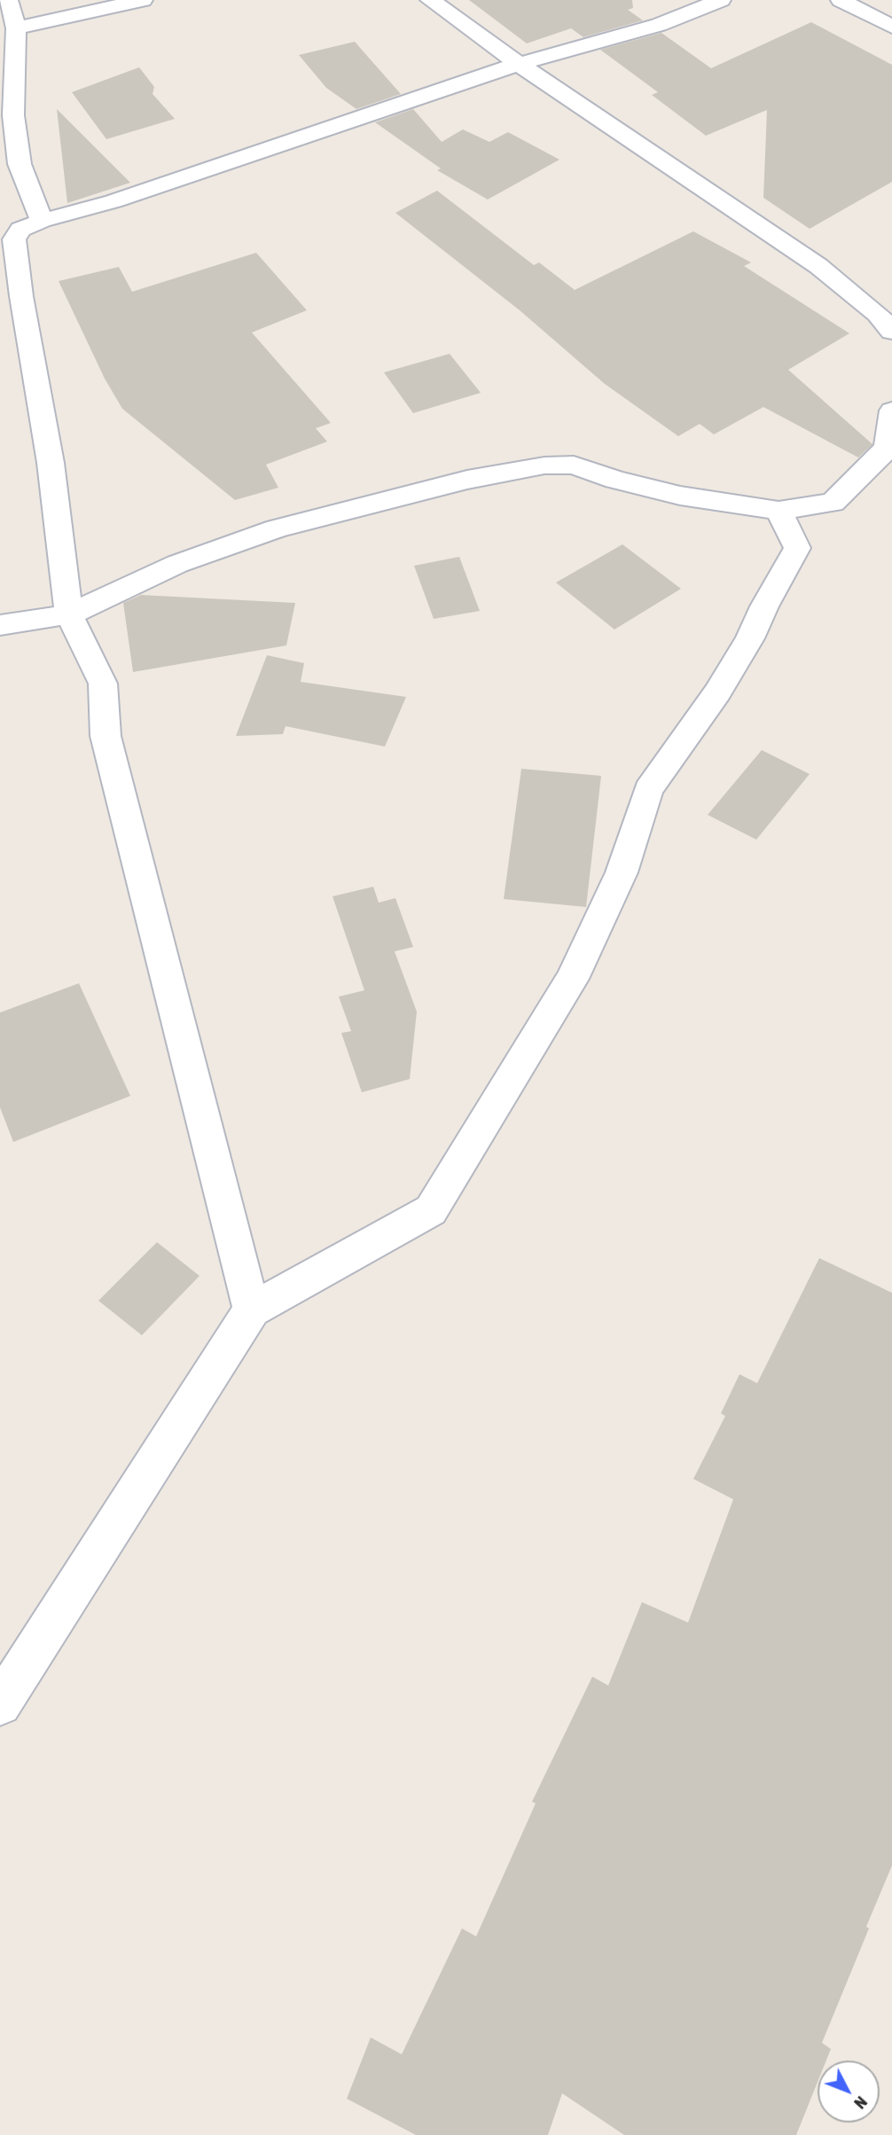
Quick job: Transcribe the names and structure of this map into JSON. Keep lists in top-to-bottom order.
{
  "north": "bottom right"
}
